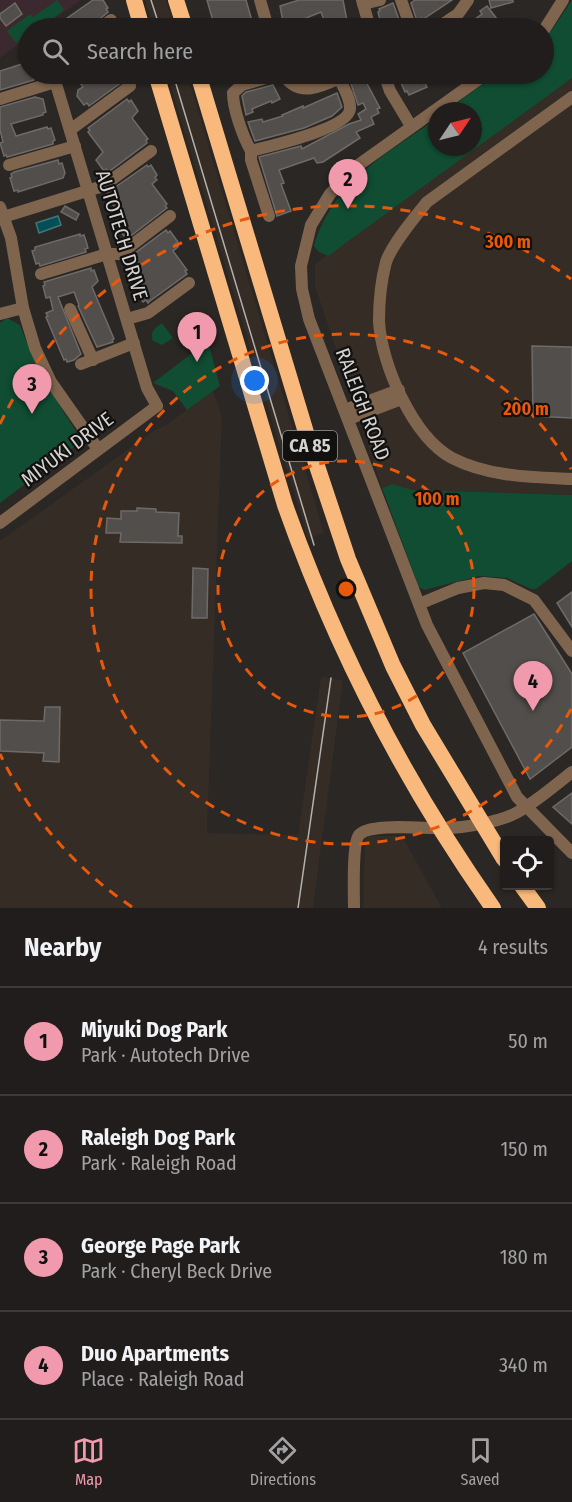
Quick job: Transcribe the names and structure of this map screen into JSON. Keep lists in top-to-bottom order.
{
  "streets": {
    "highway": ["CA 85"],
    "street": ["AUTOTECH DRIVE", "RALEIGH ROAD", "MIYUKI DRIVE"]
  },
  "crossings": [
    ["AUTOTECH DRIVE", "MIYUKI DRIVE"]
  ],
  "north": "top right",
  "page": {
    "search": "Search here",
    "pins": [
      "2",
      "1",
      "3",
      "4"
    ],
    "heading": ["Nearby", "4 results"],
    "list": [
      {
        "mark": "1",
        "name": "Miyuki Dog Park",
        "note": "Park · Autotech Drive",
        "value": "50 m"
      },
      {
        "mark": "2",
        "name": "Raleigh Dog Park",
        "note": "Park · Raleigh Road",
        "value": "150 m"
      },
      {
        "mark": "3",
        "name": "George Page Park",
        "note": "Park · Cheryl Beck Drive",
        "value": "180 m"
      },
      {
        "mark": "4",
        "name": "Duo Apartments",
        "note": "Place · Raleigh Road",
        "value": "340 m"
      }
    ],
    "nav": ["Map", "Directions", "Saved"]
  },
  "rings": ["300 m", "200 m", "100 m"]
}
